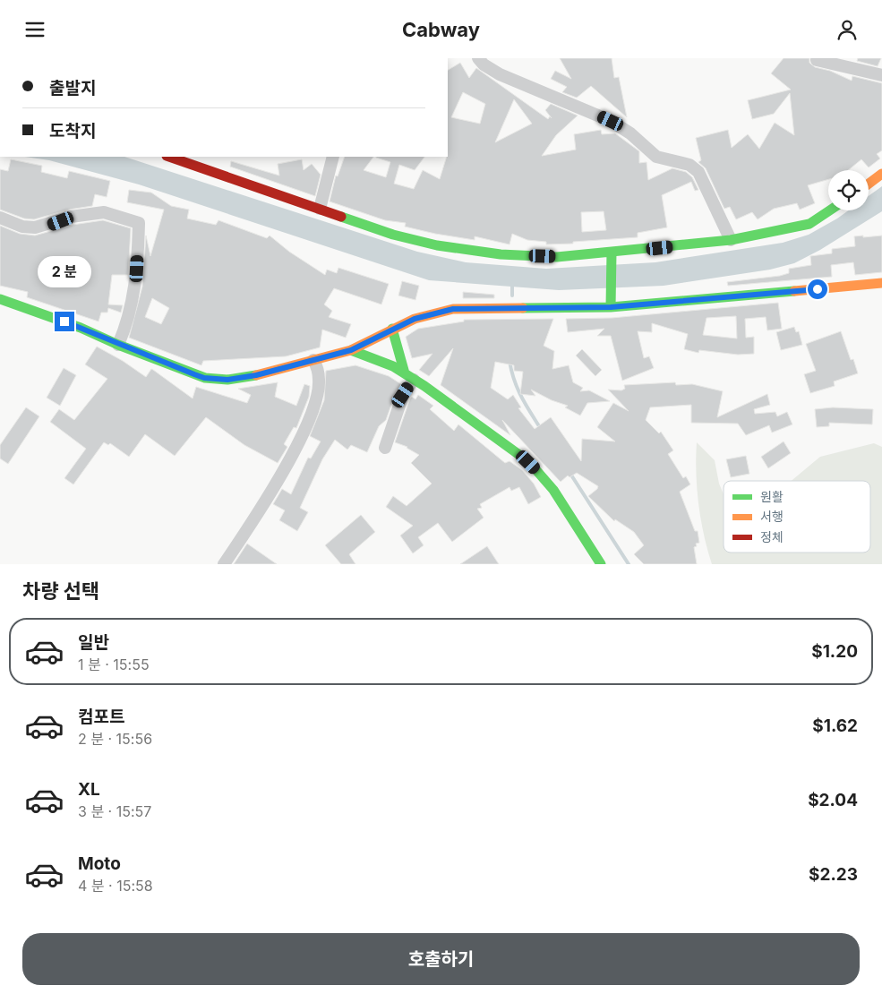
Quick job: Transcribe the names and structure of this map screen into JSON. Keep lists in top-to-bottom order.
{
  "legend": ["원활", "서행", "정체"],
  "page": {
    "header": "Cabway",
    "banner": ["출발지", "도착지"],
    "bubble": "2 분",
    "heading": "차량 선택",
    "list": [
      {
        "name": "일반",
        "note": "1 분 · 15:55",
        "value": "$1.20"
      },
      {
        "name": "컴포트",
        "note": "2 분 · 15:56",
        "value": "$1.62"
      },
      {
        "name": "XL",
        "note": "3 분 · 15:57",
        "value": "$2.04"
      },
      {
        "name": "Moto",
        "note": "4 분 · 15:58",
        "value": "$2.23"
      }
    ],
    "buttons": "호출하기"
  }
}
